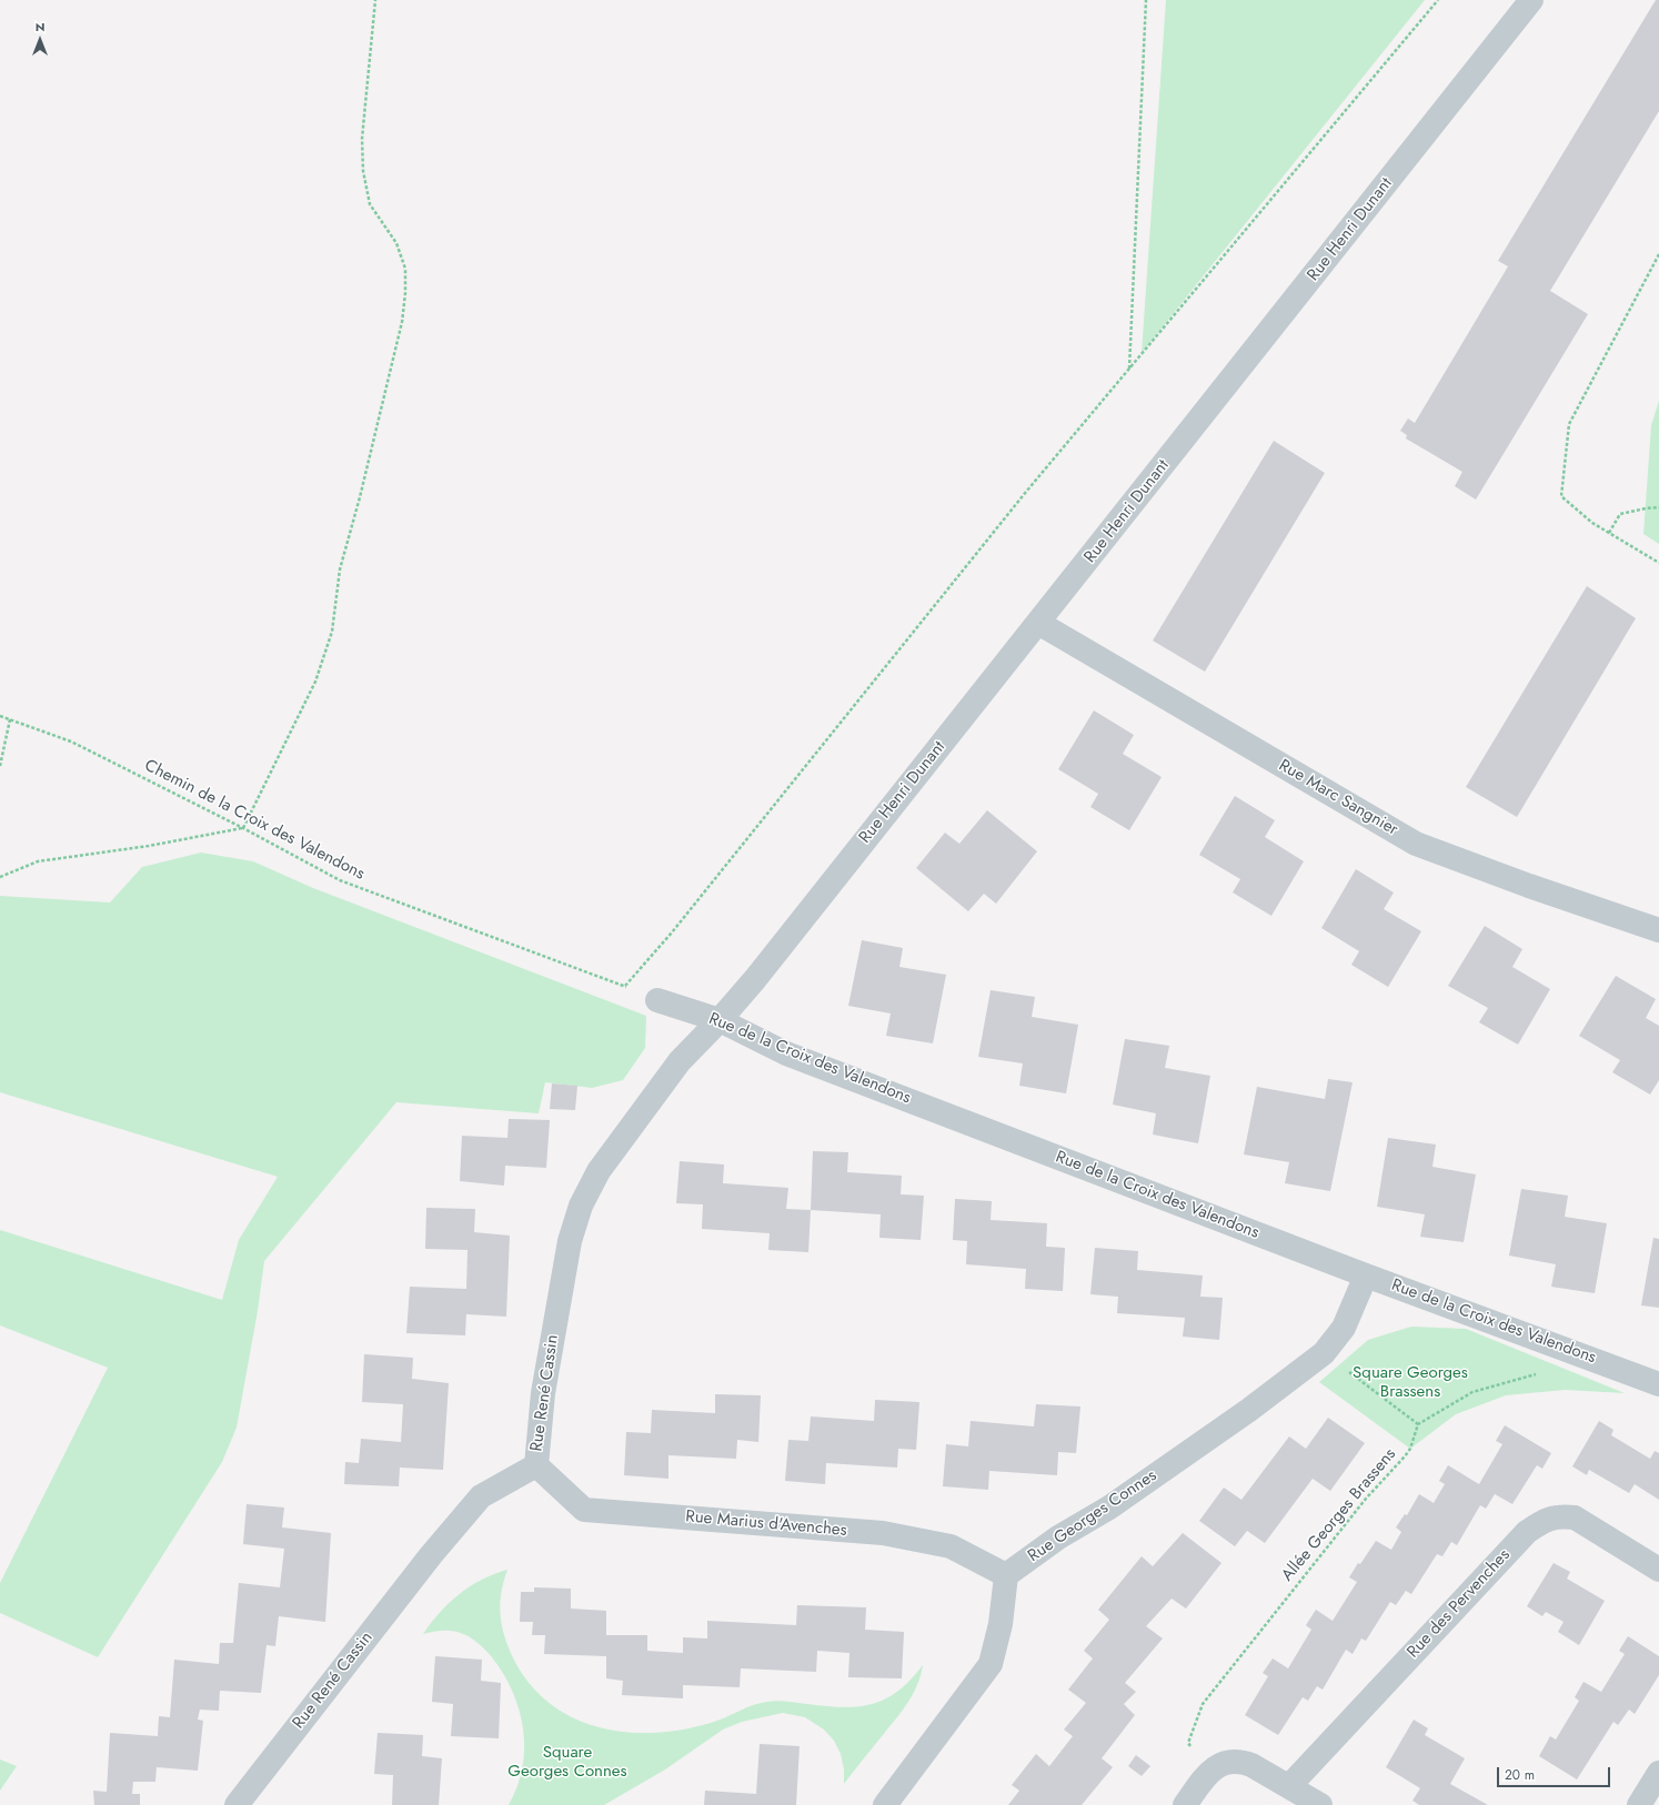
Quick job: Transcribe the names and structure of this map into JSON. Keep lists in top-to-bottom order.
{
  "streets": {
    "street": [
      "Rue Henri Dunant",
      "Rue Marc Sangnier",
      "Rue de la Croix des Valendons",
      "Rue René Cassin",
      "Rue Georges Connes",
      "Rue Marius d'Avenches",
      "Rue des Pervenches"
    ],
    "path": ["Chemin de la Croix des Valendons", "Allée Georges Brassens"]
  },
  "crossings": [
    ["Rue Henri Dunant", "Rue Marc Sangnier"],
    ["Rue Henri Dunant", "Rue de la Croix des Valendons"],
    ["Rue Henri Dunant", "Rue René Cassin"],
    ["Rue de la Croix des Valendons", "Rue René Cassin"],
    ["Rue de la Croix des Valendons", "Rue Georges Connes"],
    ["Rue René Cassin", "Rue Marius d'Avenches"],
    ["Rue Georges Connes", "Rue Marius d'Avenches"]
  ],
  "parks": ["Square Georges Brassens", "Square Georges Connes"],
  "scale_bar": "20 m",
  "north": "top"
}
